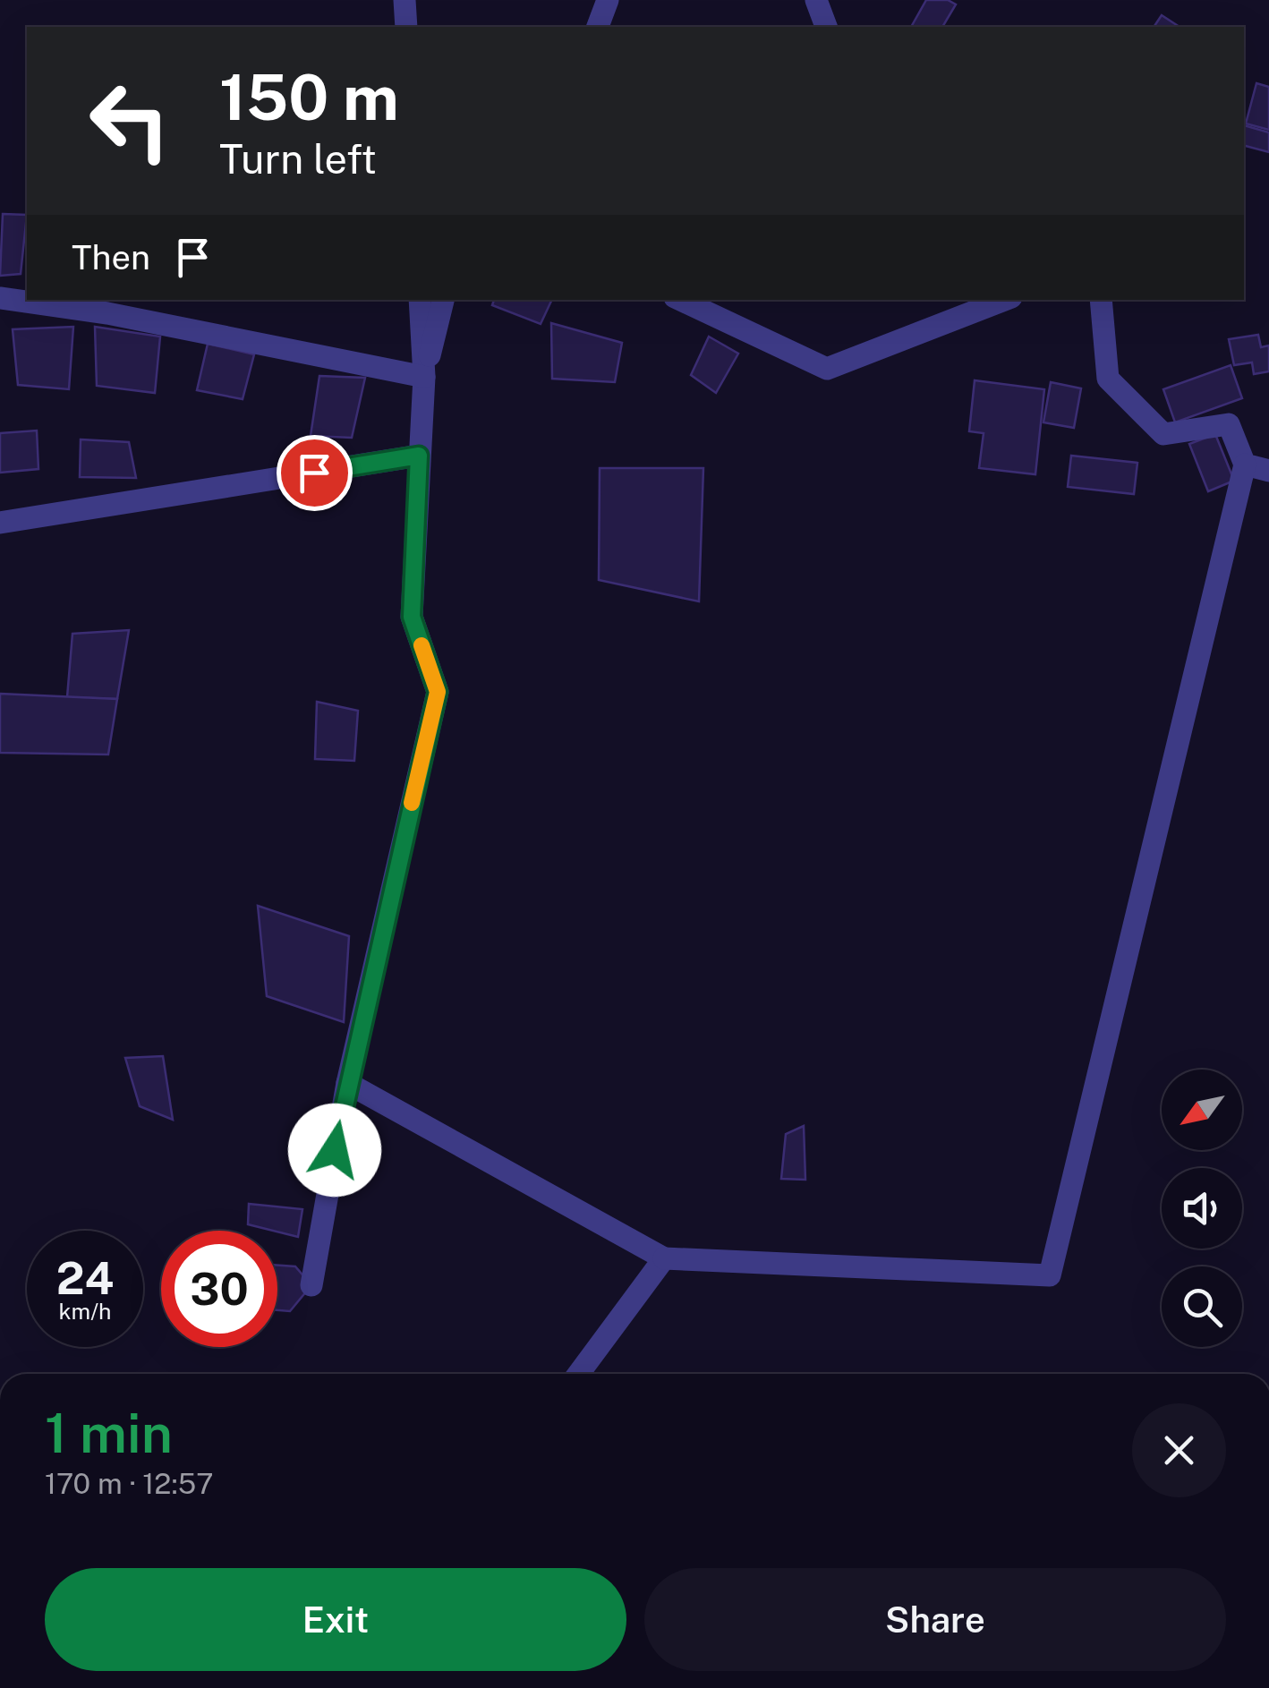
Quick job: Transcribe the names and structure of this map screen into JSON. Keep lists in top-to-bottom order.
{
  "north": "bottom left",
  "page": {
    "turn": ["150 m", "Turn left"],
    "then": "Then",
    "speed": "24 km/h",
    "limit": "30",
    "heading": ["1 min", "170 m · 12:57"],
    "buttons": ["Exit", "Share"]
  }
}
